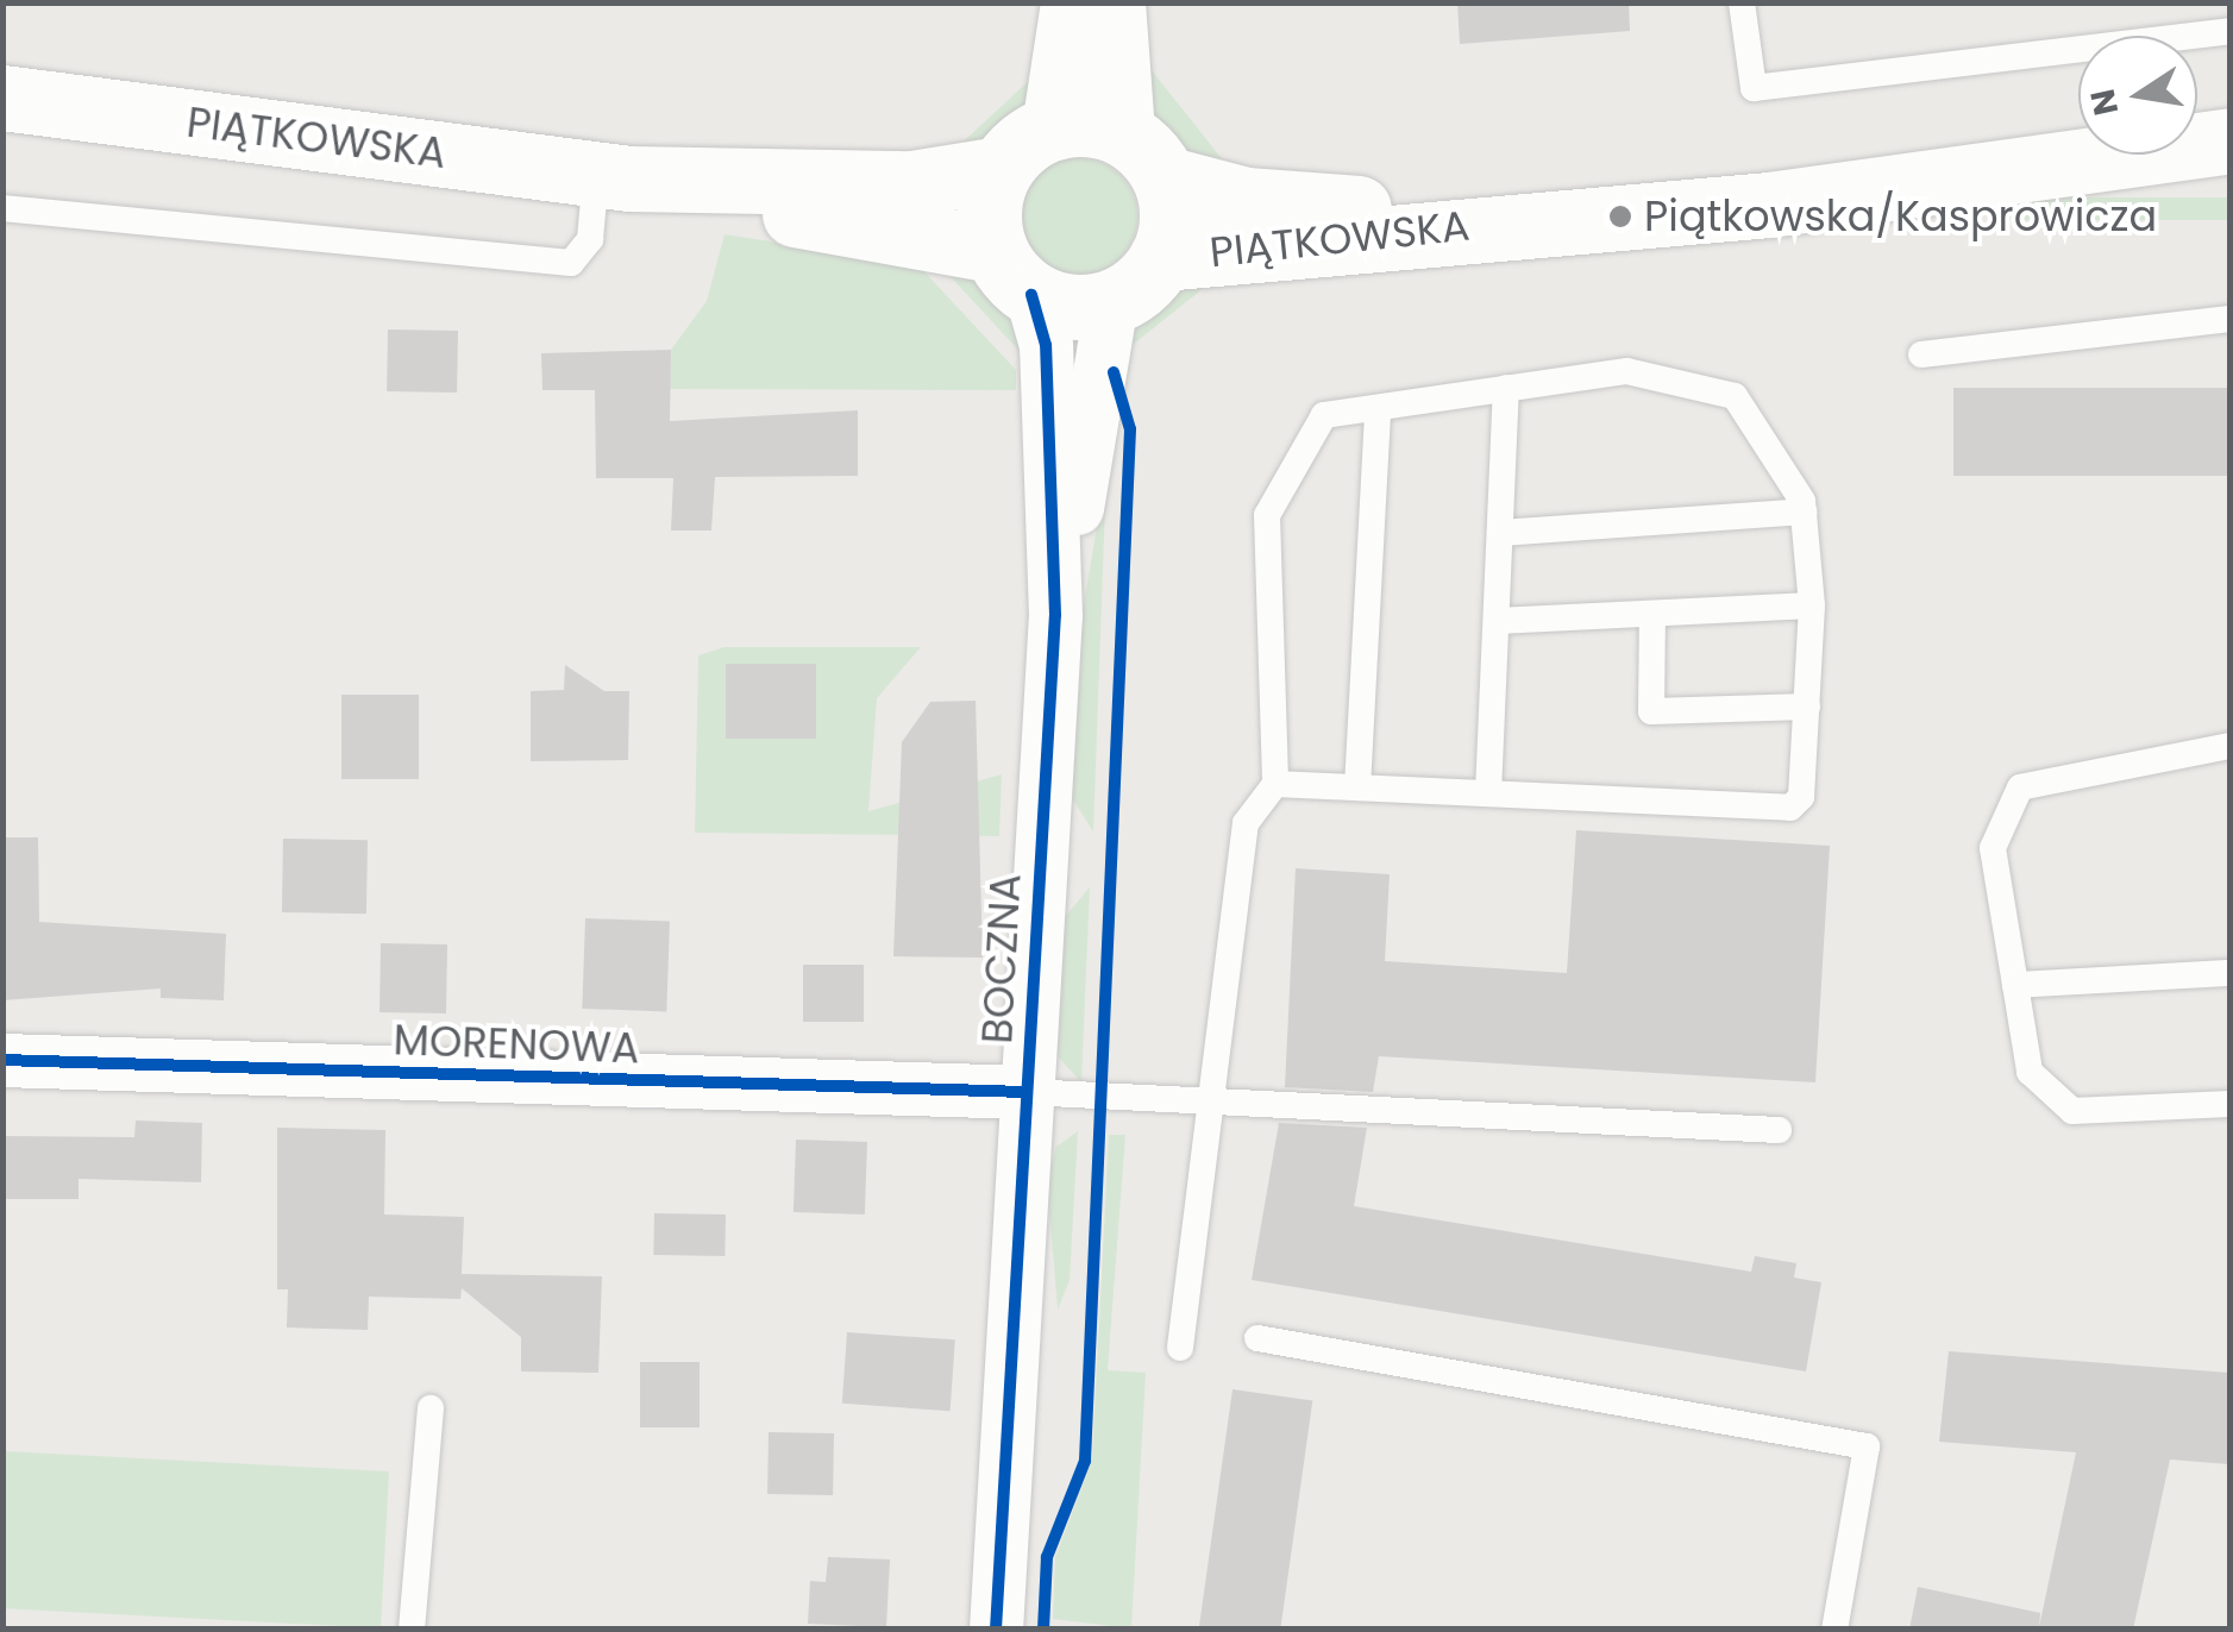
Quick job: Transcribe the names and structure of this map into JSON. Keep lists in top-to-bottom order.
{
  "streets": {
    "main road": ["PIĄTKOWSKA"],
    "street": ["BOCZNA", "MORENOWA"]
  },
  "crossings": [
    ["PIĄTKOWSKA", "BOCZNA"],
    ["BOCZNA", "MORENOWA"]
  ],
  "places": ["Piątkowska/Kasprowicza"],
  "north": "left"
}
